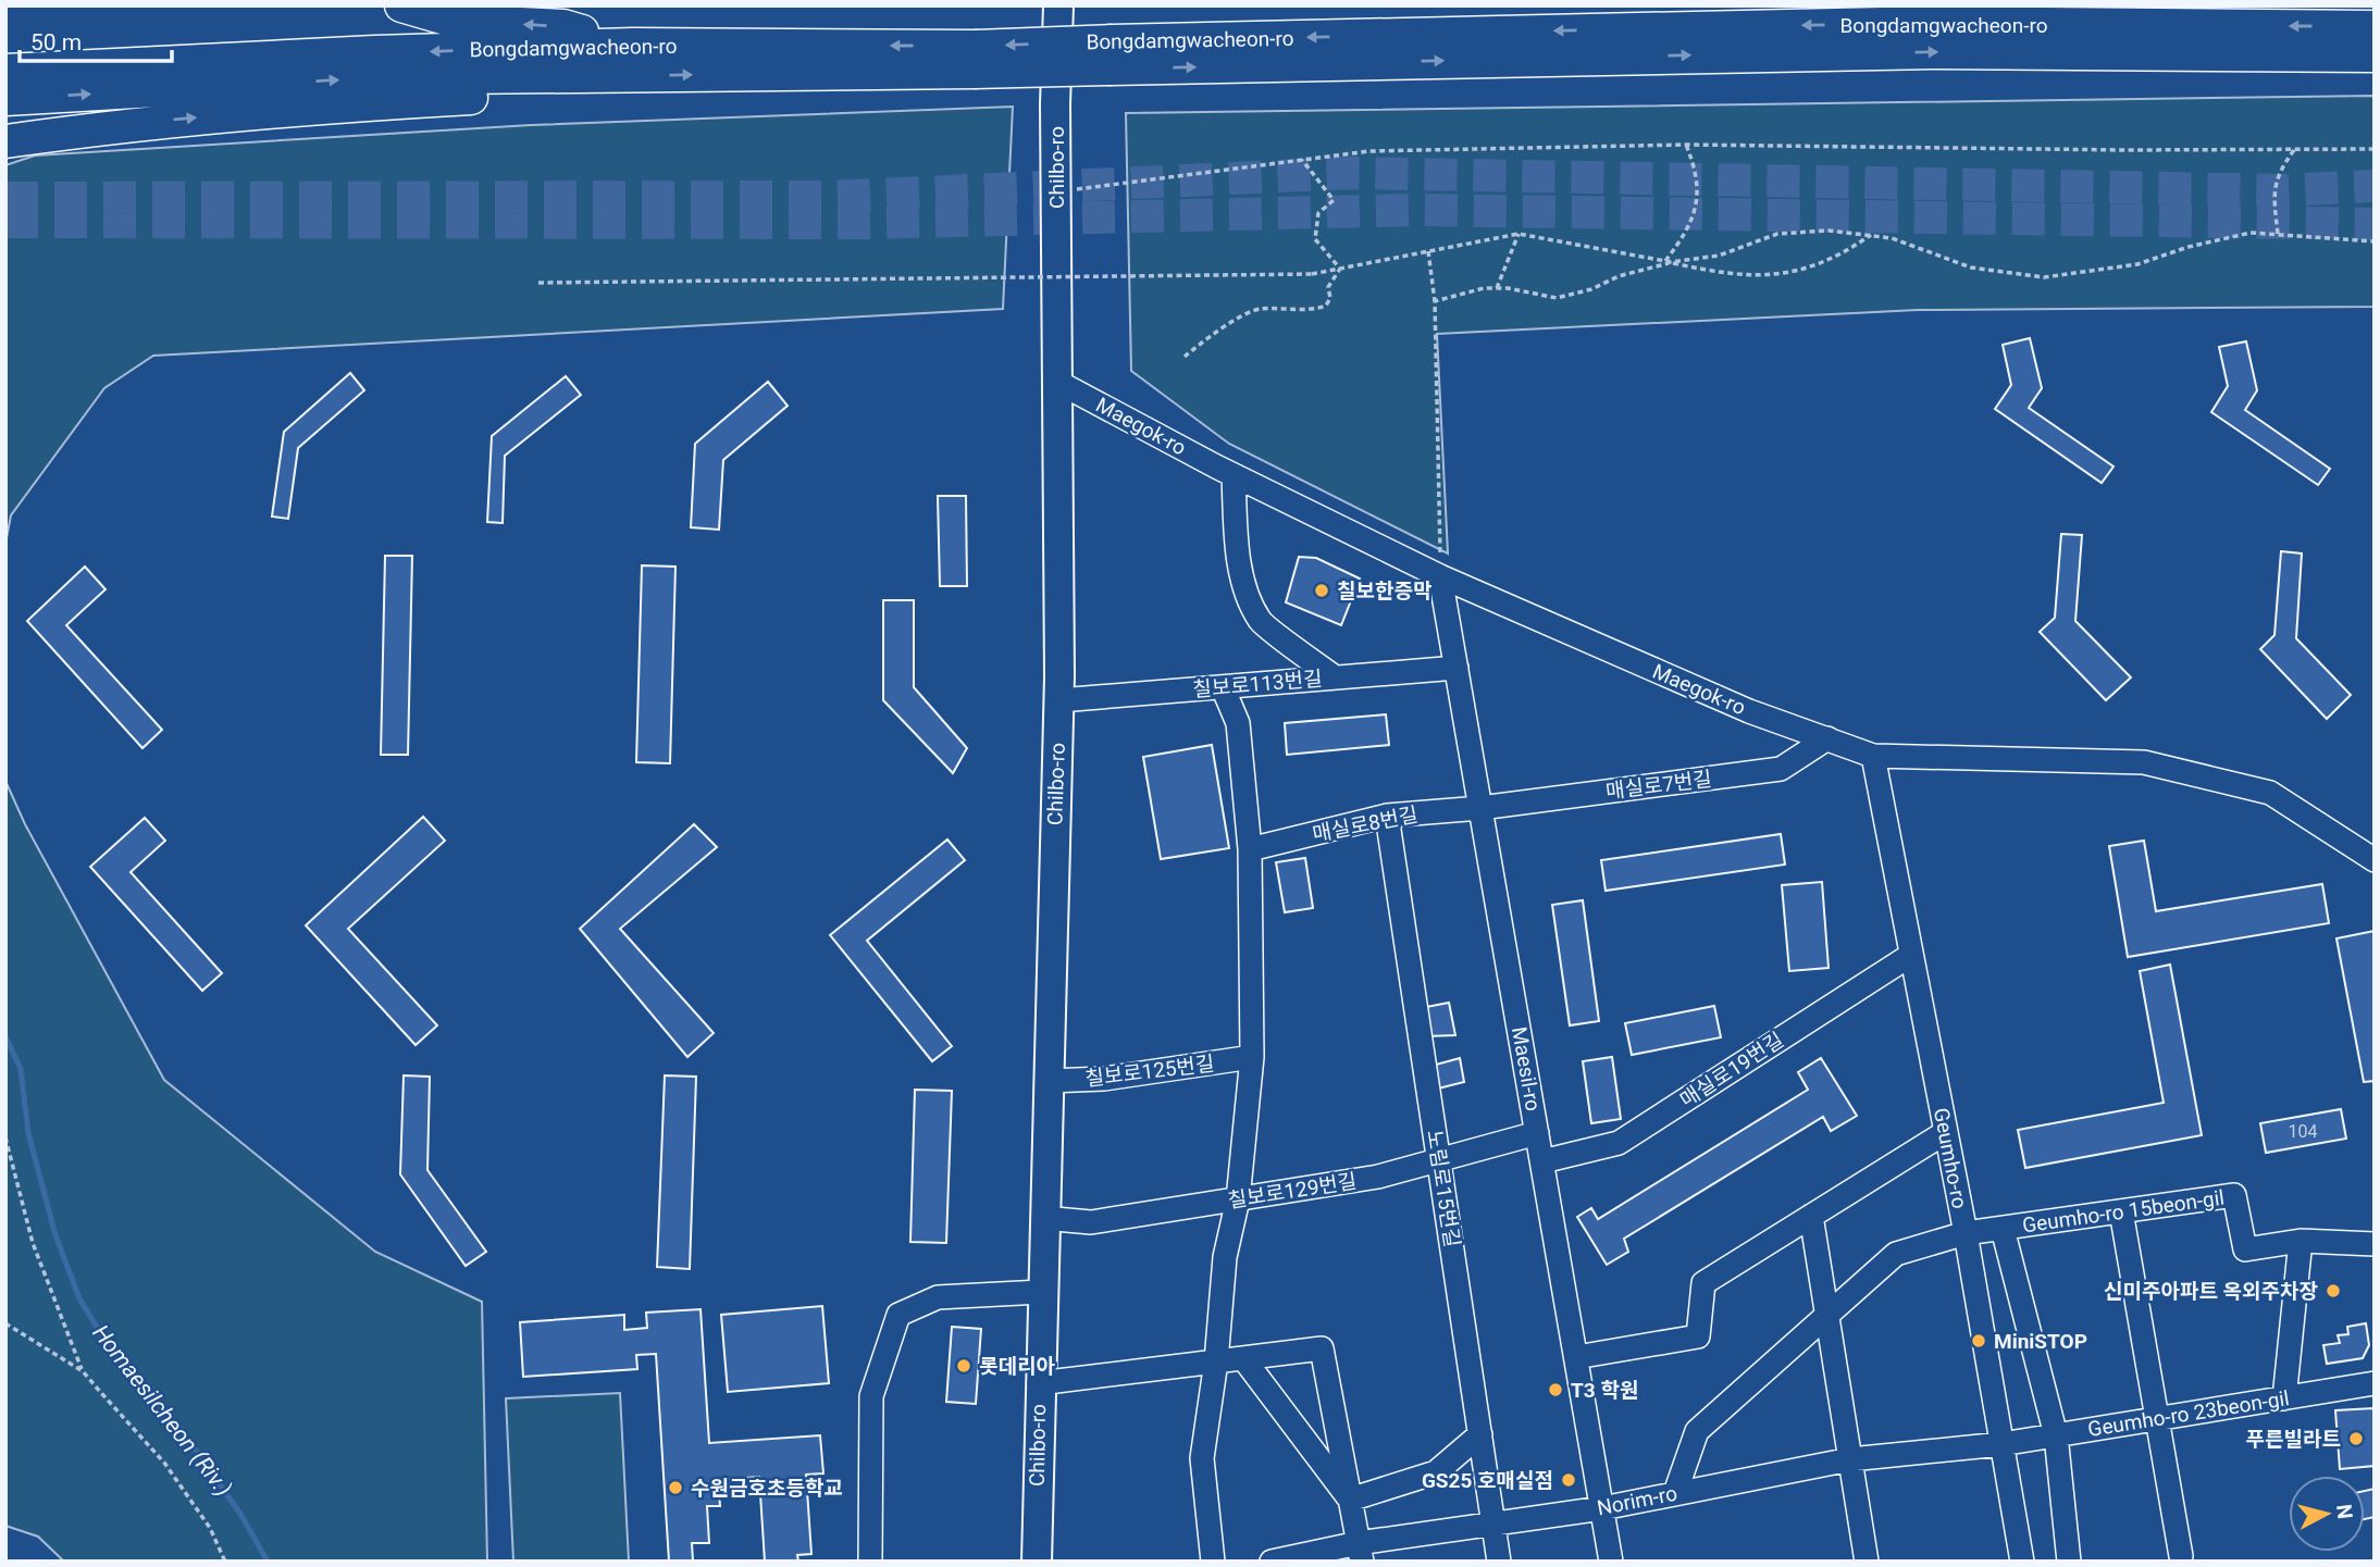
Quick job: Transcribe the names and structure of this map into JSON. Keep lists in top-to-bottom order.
{
  "streets": {
    "highway": ["Bongdamgwacheon-ro"],
    "main road": ["Chilbo-ro"],
    "street": [
      "Maegok-ro",
      "칠보로113번길",
      "매실로7번길",
      "매실로8번길",
      "Maesil-ro",
      "매실로19번길",
      "칠보로125번길",
      "Geumho-ro",
      "노림로15번길",
      "칠보로129번길",
      "Geumho-ro 15beon-gil",
      "Geumho-ro 23beon-gil",
      "Norim-ro"
    ]
  },
  "crossings": [
    ["Chilbo-ro", "Maegok-ro"],
    ["Chilbo-ro", "칠보로113번길"],
    ["Chilbo-ro", "칠보로125번길"],
    ["Chilbo-ro", "칠보로129번길"],
    ["Maegok-ro", "매실로7번길"],
    ["Maegok-ro", "Maesil-ro"],
    ["Maegok-ro", "Geumho-ro"],
    ["칠보로113번길", "Maesil-ro"],
    ["매실로7번길", "매실로8번길"],
    ["매실로7번길", "Maesil-ro"],
    ["매실로8번길", "Maesil-ro"],
    ["매실로8번길", "노림로15번길"],
    ["Maesil-ro", "매실로19번길"],
    ["Maesil-ro", "칠보로129번길"],
    ["Maesil-ro", "Norim-ro"],
    ["매실로19번길", "Geumho-ro"],
    ["Geumho-ro", "Geumho-ro 15beon-gil"],
    ["Geumho-ro", "Geumho-ro 23beon-gil"],
    ["Geumho-ro", "Norim-ro"],
    ["노림로15번길", "칠보로129번길"],
    ["노림로15번길", "Norim-ro"],
    ["Geumho-ro 15beon-gil", "Norim-ro"],
    ["Geumho-ro 23beon-gil", "Norim-ro"]
  ],
  "water": ["Homaesilcheon (Riv.)"],
  "places": [
    "칠보한증막",
    "신미주아파트 옥외주차장",
    "MiniSTOP",
    "롯데리아",
    "T3 학원",
    "푸른빌라트",
    "GS25 호매실점",
    "수원금호초등학교"
  ],
  "house_numbers": ["104"],
  "scale_bar": "50 m",
  "north": "right"
}
